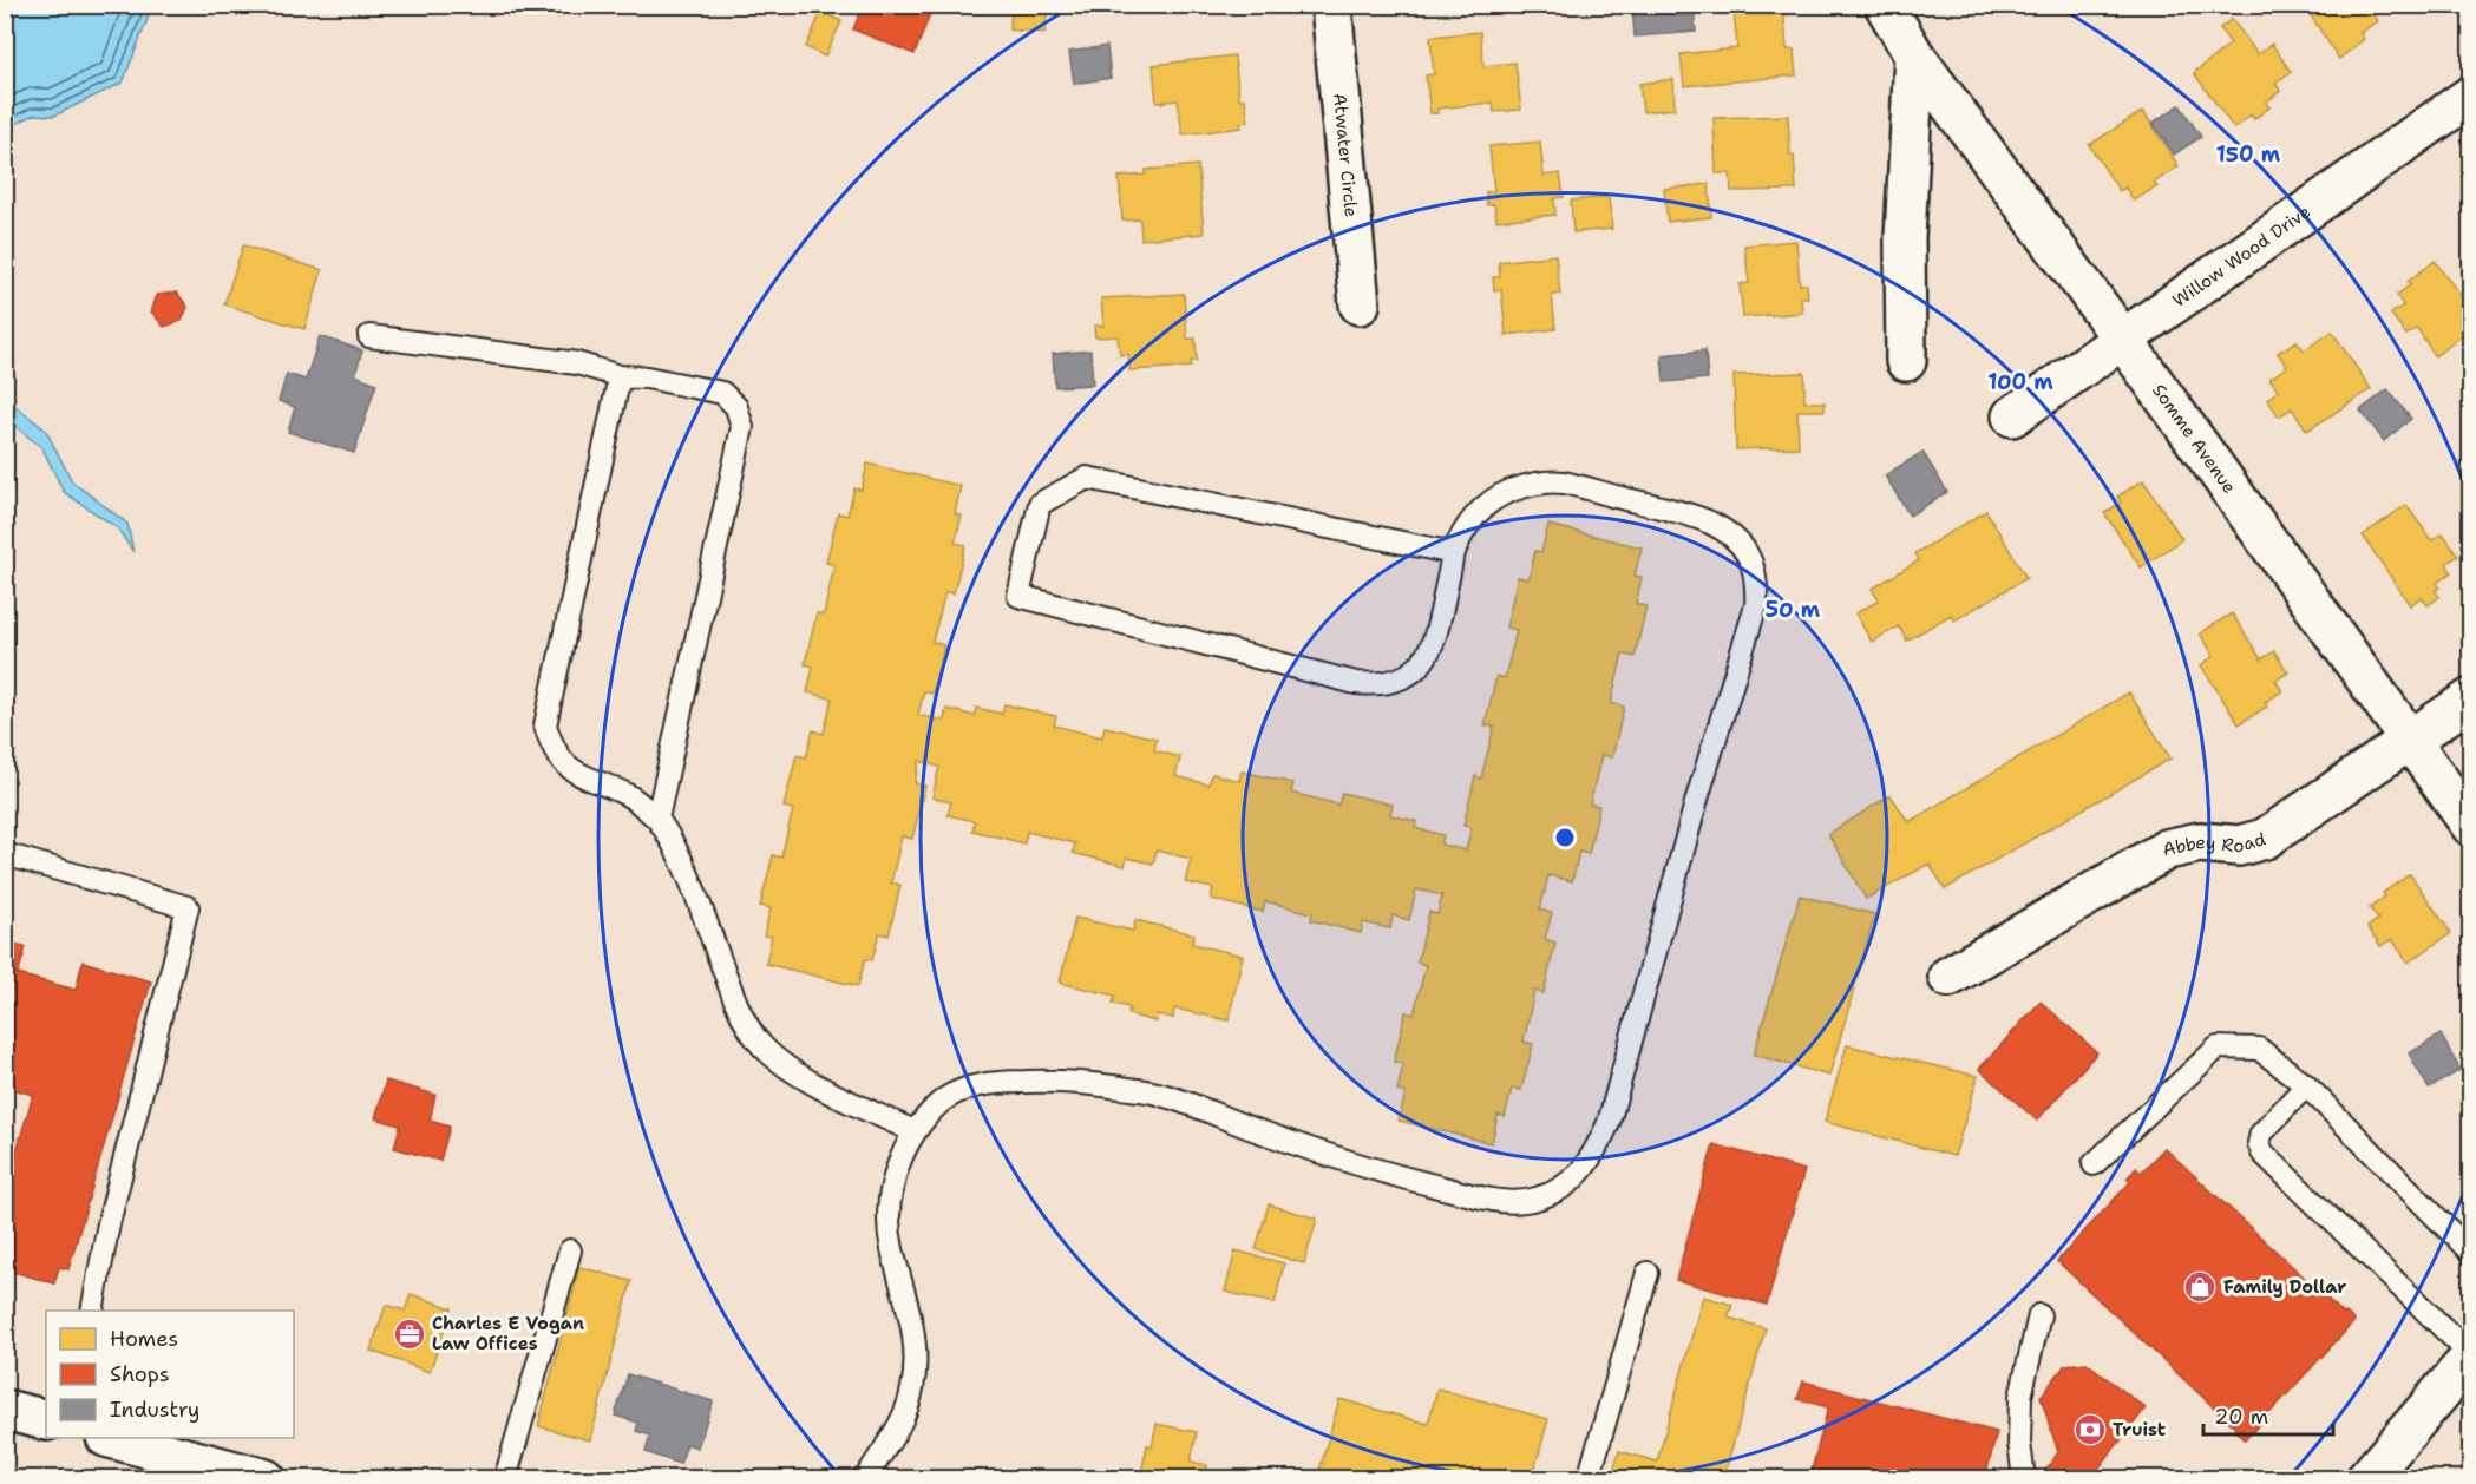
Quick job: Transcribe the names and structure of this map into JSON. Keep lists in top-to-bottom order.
{
  "streets": {
    "main road": [
      "Atwater Circle",
      "Willow Wood Drive",
      "Somme Avenue",
      "Abbey Road"
    ]
  },
  "crossings": [
    ["Willow Wood Drive", "Somme Avenue"],
    ["Somme Avenue", "Abbey Road"]
  ],
  "places": {
    "shop": ["Family Dollar"],
    "office": ["Charles E Vogan Law Offices"],
    "bank": ["Truist"]
  },
  "legend": ["Homes", "Shops", "Industry"],
  "scale_bar": "20 m",
  "rings": ["150 m", "100 m", "50 m"]
}
